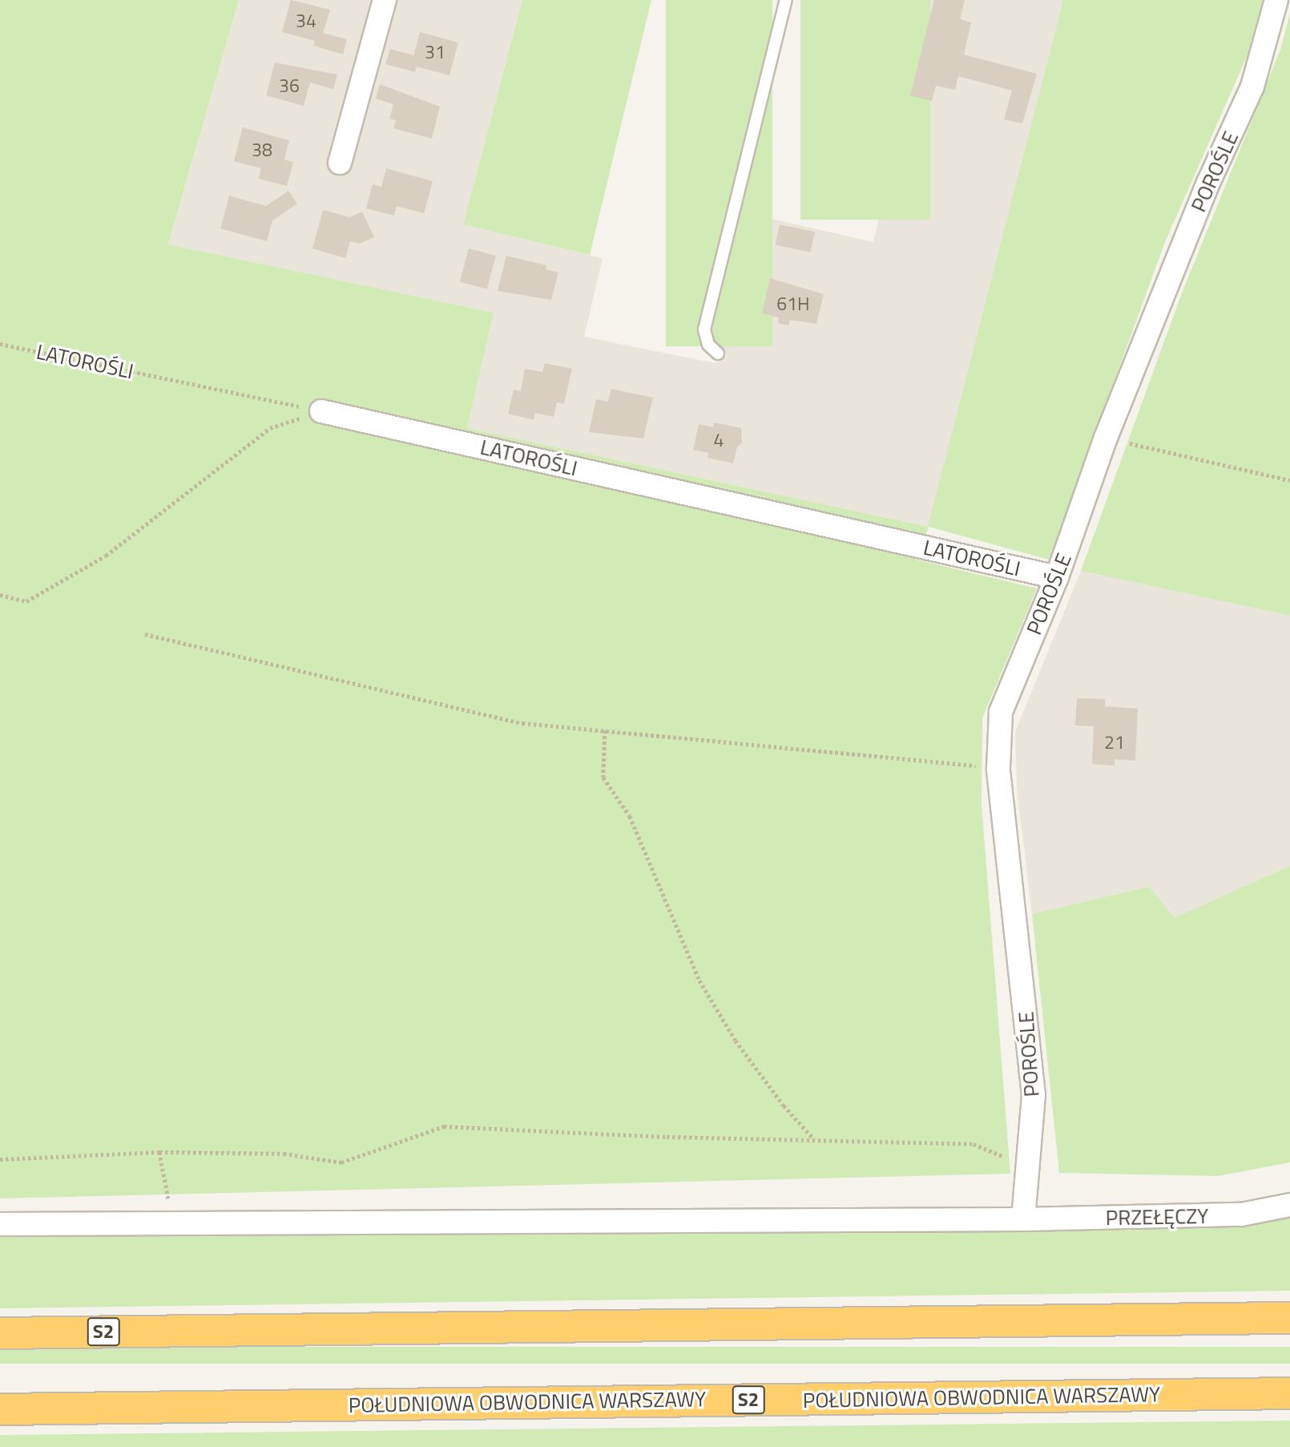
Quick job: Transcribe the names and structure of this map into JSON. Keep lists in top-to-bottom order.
{
  "streets": {
    "highway": ["S2", "POŁUDNIOWA OBWODNICA WARSZAWY"],
    "street": ["POROŚLE", "LATOROŚLI", "PRZEŁĘCZY"]
  },
  "crossings": [
    ["POROŚLE", "LATOROŚLI"],
    ["POROŚLE", "PRZEŁĘCZY"]
  ],
  "house_numbers": [
    "34",
    "31",
    "36",
    "38",
    "61H",
    "4",
    "21"
  ]
}
